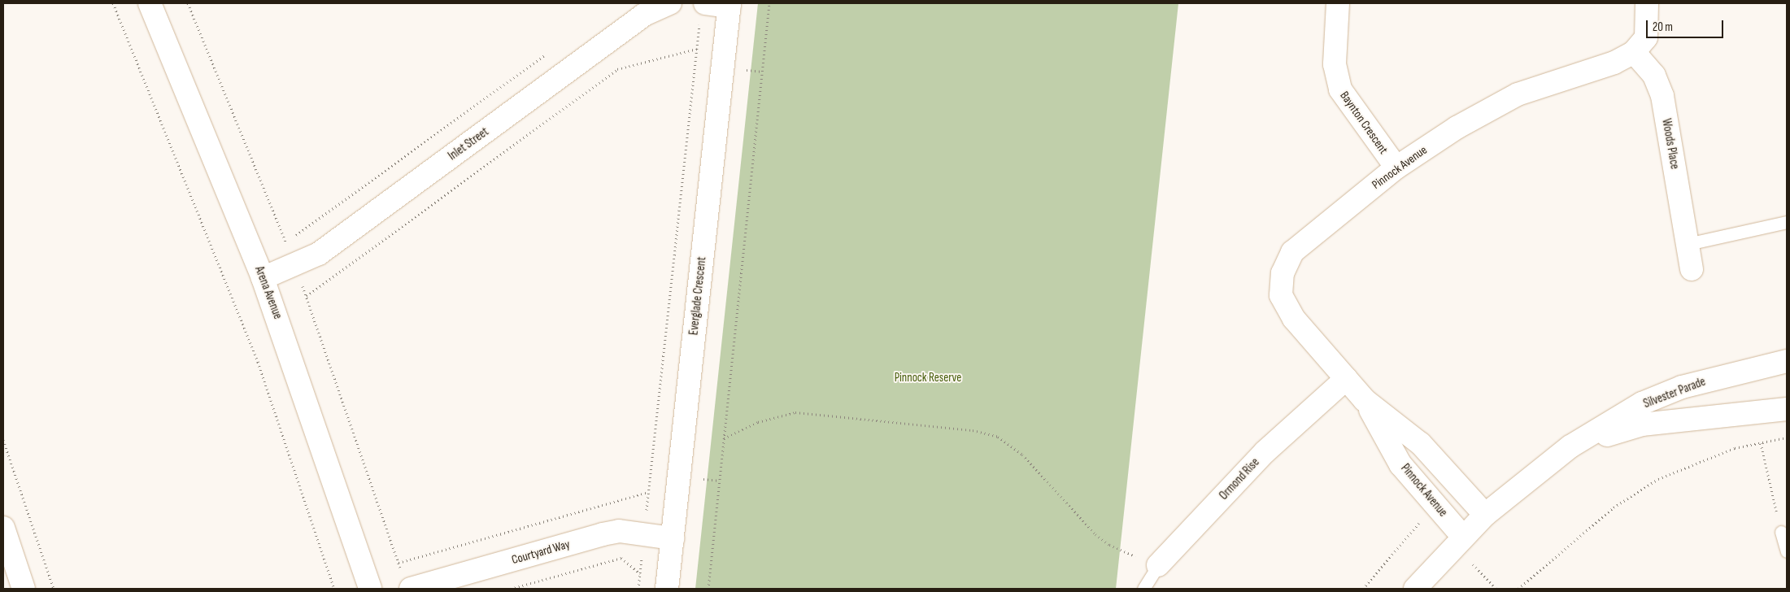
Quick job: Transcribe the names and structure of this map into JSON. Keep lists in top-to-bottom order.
{
  "streets": {
    "street": [
      "Baynton Crescent",
      "Inlet Street",
      "Woods Place",
      "Pinnock Avenue",
      "Arena Avenue",
      "Everglade Crescent",
      "Silvester Parade",
      "Ormond Rise",
      "Courtyard Way"
    ]
  },
  "crossings": [
    ["Baynton Crescent", "Pinnock Avenue"],
    ["Inlet Street", "Arena Avenue"],
    ["Woods Place", "Pinnock Avenue"],
    ["Pinnock Avenue", "Silvester Parade"],
    ["Pinnock Avenue", "Ormond Rise"],
    ["Everglade Crescent", "Courtyard Way"]
  ],
  "parks": ["Pinnock Reserve"],
  "scale_bar": "20 m"
}
